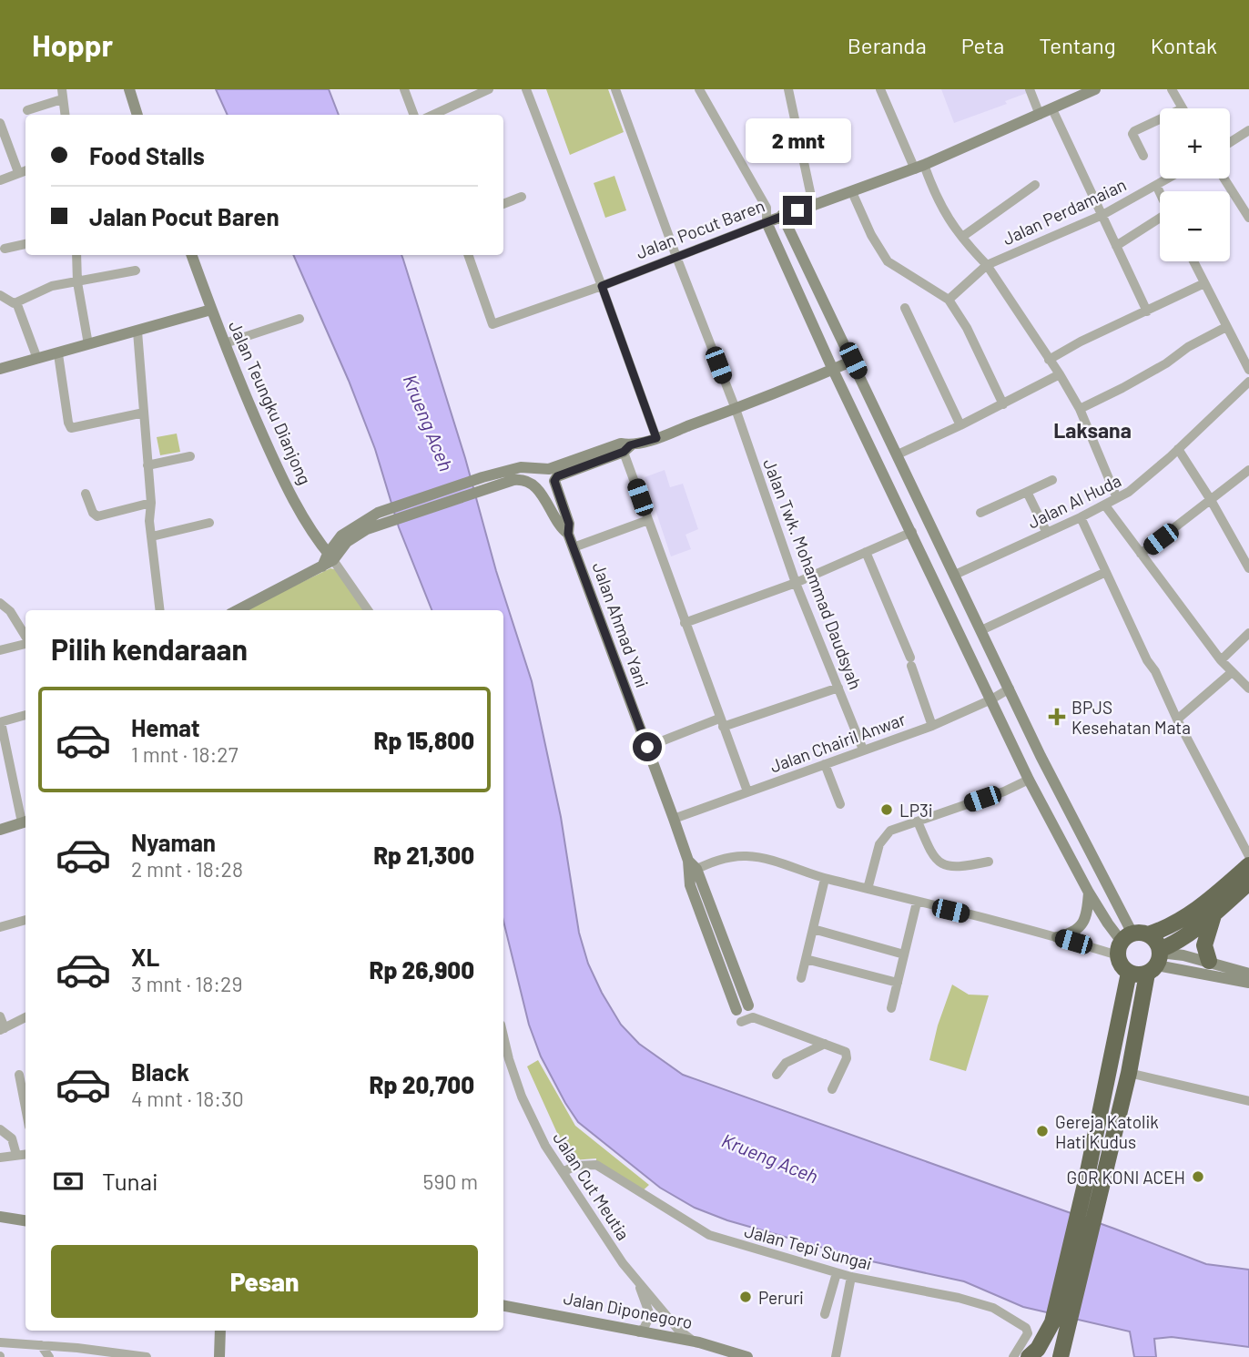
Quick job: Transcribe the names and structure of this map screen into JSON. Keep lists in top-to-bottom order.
{
  "streets": {
    "main road": [
      "Jalan Pocut Baren",
      "Jalan Teungku Dianjong",
      "Jalan Ahmad Yani",
      "Jalan Diponegoro"
    ],
    "street": [
      "Jalan Perdamaian",
      "Jalan Al Huda",
      "Jalan Twk. Mohammad Daudsyah",
      "Jalan Chairil Anwar",
      "Jalan Cut Meutia",
      "Jalan Tepi Sungai"
    ]
  },
  "crossings": [
    ["Jalan Pocut Baren", "Jalan Twk. Mohammad Daudsyah"],
    ["Jalan Twk. Mohammad Daudsyah", "Jalan Chairil Anwar"],
    ["Jalan Ahmad Yani", "Jalan Chairil Anwar"],
    ["Jalan Cut Meutia", "Jalan Tepi Sungai"],
    ["Jalan Cut Meutia", "Jalan Diponegoro"]
  ],
  "districts": ["Laksana"],
  "water": ["Krueng Aceh"],
  "places": {
    "health": ["BPJS Kesehatan Mata"],
    "other": [
      "LP3i",
      "Gereja Katolik Hati Kudus",
      "GOR KONI ACEH",
      "Peruri"
    ]
  },
  "page": {
    "header": "Hoppr",
    "nav": [
      "Beranda",
      "Peta",
      "Tentang",
      "Kontak"
    ],
    "map_buttons": ["+", "−"],
    "banner": ["Food Stalls", "Jalan Pocut Baren"],
    "bubble": "2 mnt",
    "heading": "Pilih kendaraan",
    "list": [
      {
        "name": "Hemat",
        "note": "1 mnt · 18:27",
        "value": "Rp 15,800"
      },
      {
        "name": "Nyaman",
        "note": "2 mnt · 18:28",
        "value": "Rp 21,300"
      },
      {
        "name": "XL",
        "note": "3 mnt · 18:29",
        "value": "Rp 26,900"
      },
      {
        "name": "Black",
        "note": "4 mnt · 18:30",
        "value": "Rp 20,700"
      }
    ],
    "pay": ["Tunai", "590 m"],
    "buttons": "Pesan"
  }
}
